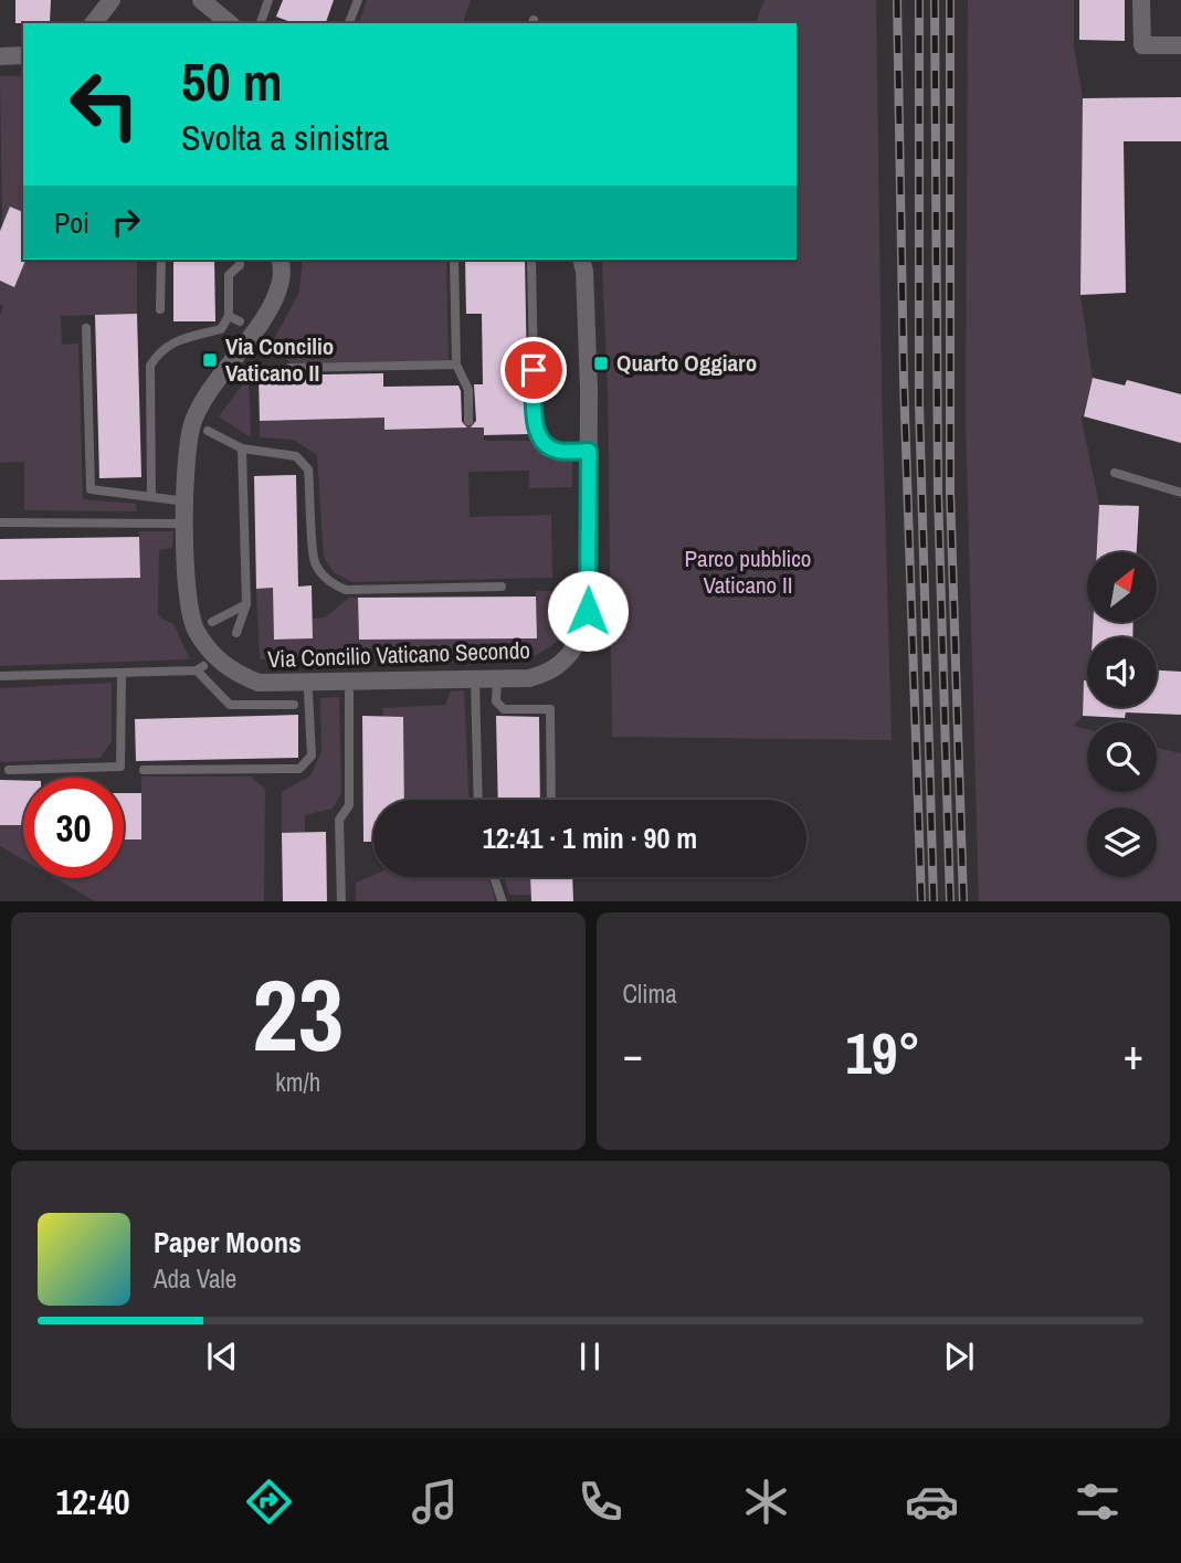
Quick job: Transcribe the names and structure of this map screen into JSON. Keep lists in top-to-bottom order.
{
  "streets": {
    "street": ["Via Concilio Vaticano Secondo"]
  },
  "parks": ["Parco pubblico Vaticano II"],
  "places": {
    "transit": ["Via Concilio Vaticano II", "Quarto Oggiaro"]
  },
  "north": "top right",
  "page": {
    "turn": ["50 m", "Svolta a sinistra"],
    "then": "Poi",
    "limit": "30",
    "trip": "12:41 · 1 min · 90 m",
    "tile": [
      ["23", "km/h"],
      "Clima"
    ],
    "heat": ["−", "19°", "+"],
    "song": ["Paper Moons", "Ada Vale"],
    "tabs": "12:40"
  }
}
